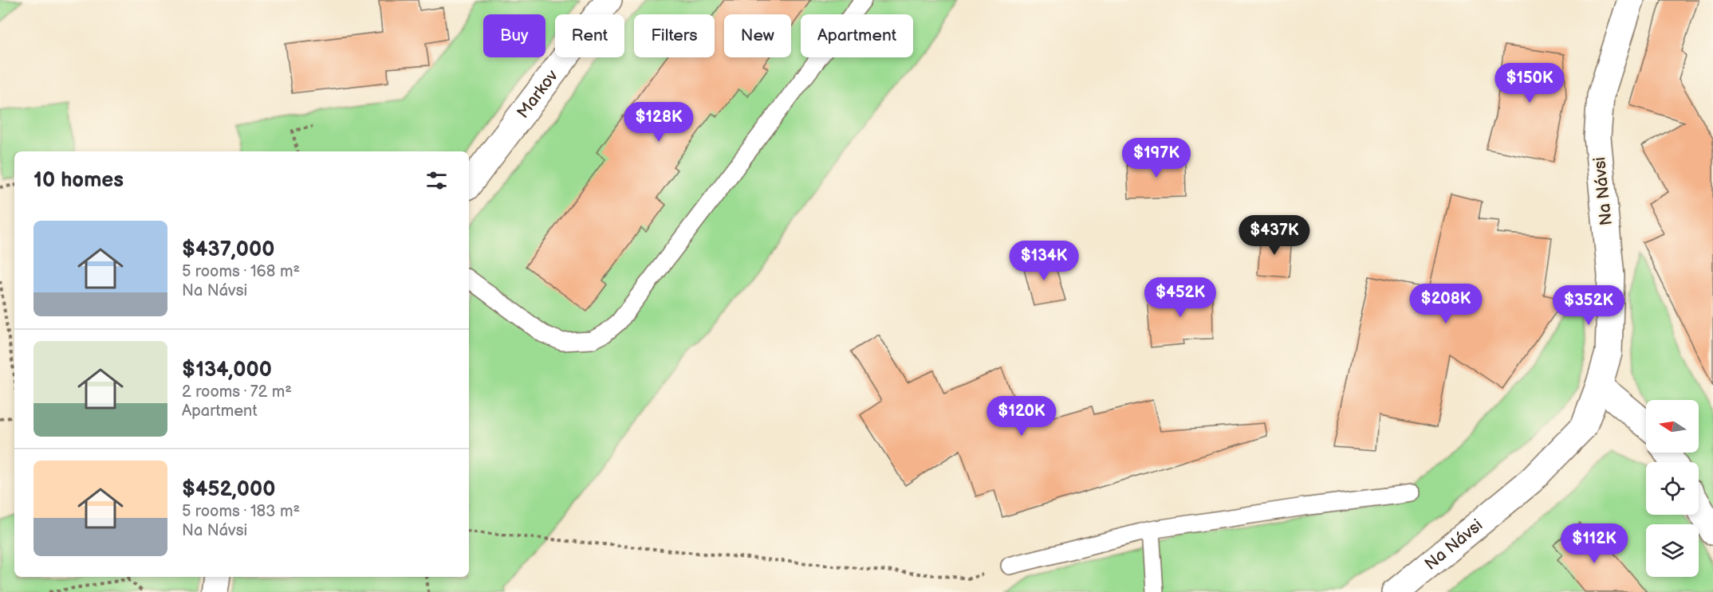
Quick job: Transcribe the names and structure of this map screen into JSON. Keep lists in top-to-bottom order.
{
  "streets": {
    "street": ["Markov", "Na Návsi"]
  },
  "north": "left",
  "page": {
    "chip": [
      "Buy",
      "Rent",
      "Filters",
      "New",
      "Apartment"
    ],
    "price": [
      "$150K",
      "$128K",
      "$197K",
      "$437K",
      "$134K",
      "$452K",
      "$208K",
      "$352K",
      "$120K",
      "$112K"
    ],
    "heading": "10 homes",
    "list": [
      {
        "name": "$437,000",
        "note": "5 rooms · 168 m² · Na Návsi"
      },
      {
        "name": "$134,000",
        "note": "2 rooms · 72 m² · Apartment"
      },
      {
        "name": "$452,000",
        "note": "5 rooms · 183 m² · Na Návsi"
      }
    ]
  }
}
